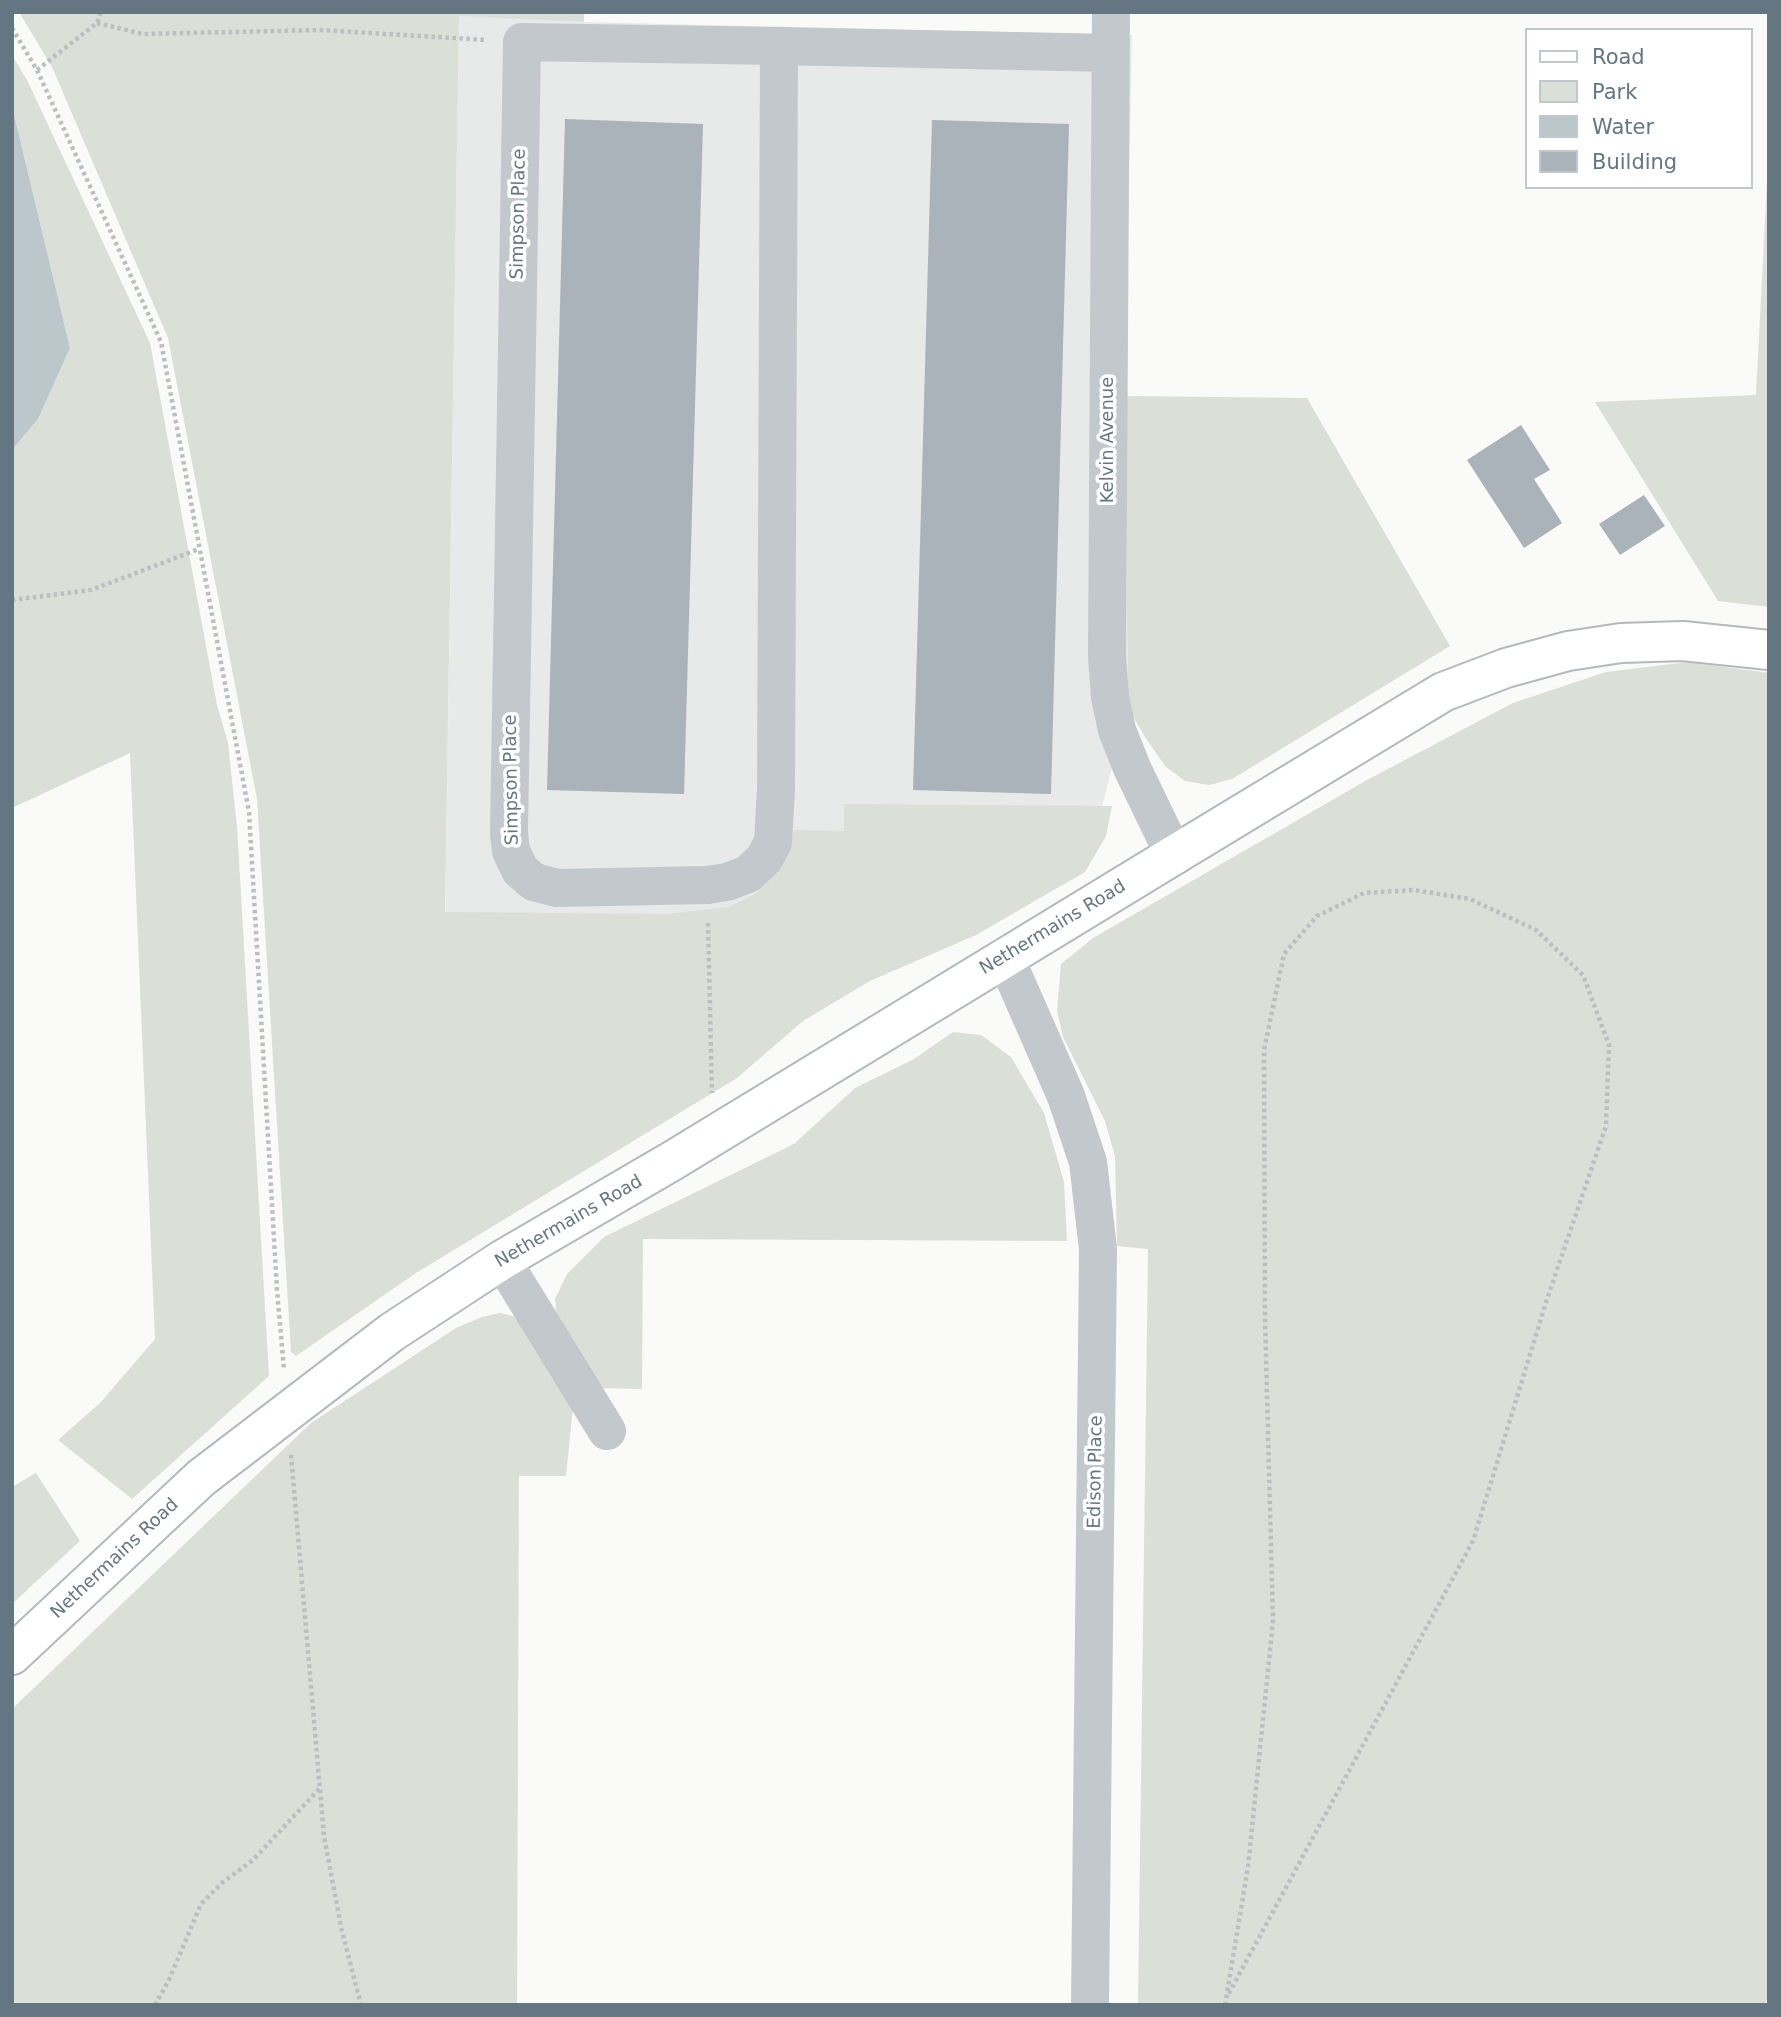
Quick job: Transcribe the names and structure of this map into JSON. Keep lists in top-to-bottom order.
{
  "streets": {
    "main road": ["Nethermains Road"],
    "street": ["Simpson Place", "Kelvin Avenue", "Edison Place"]
  },
  "crossings": [
    ["Kelvin Avenue", "Nethermains Road"],
    ["Nethermains Road", "Edison Place"]
  ],
  "legend": [
    "Road",
    "Park",
    "Water",
    "Building"
  ]
}
